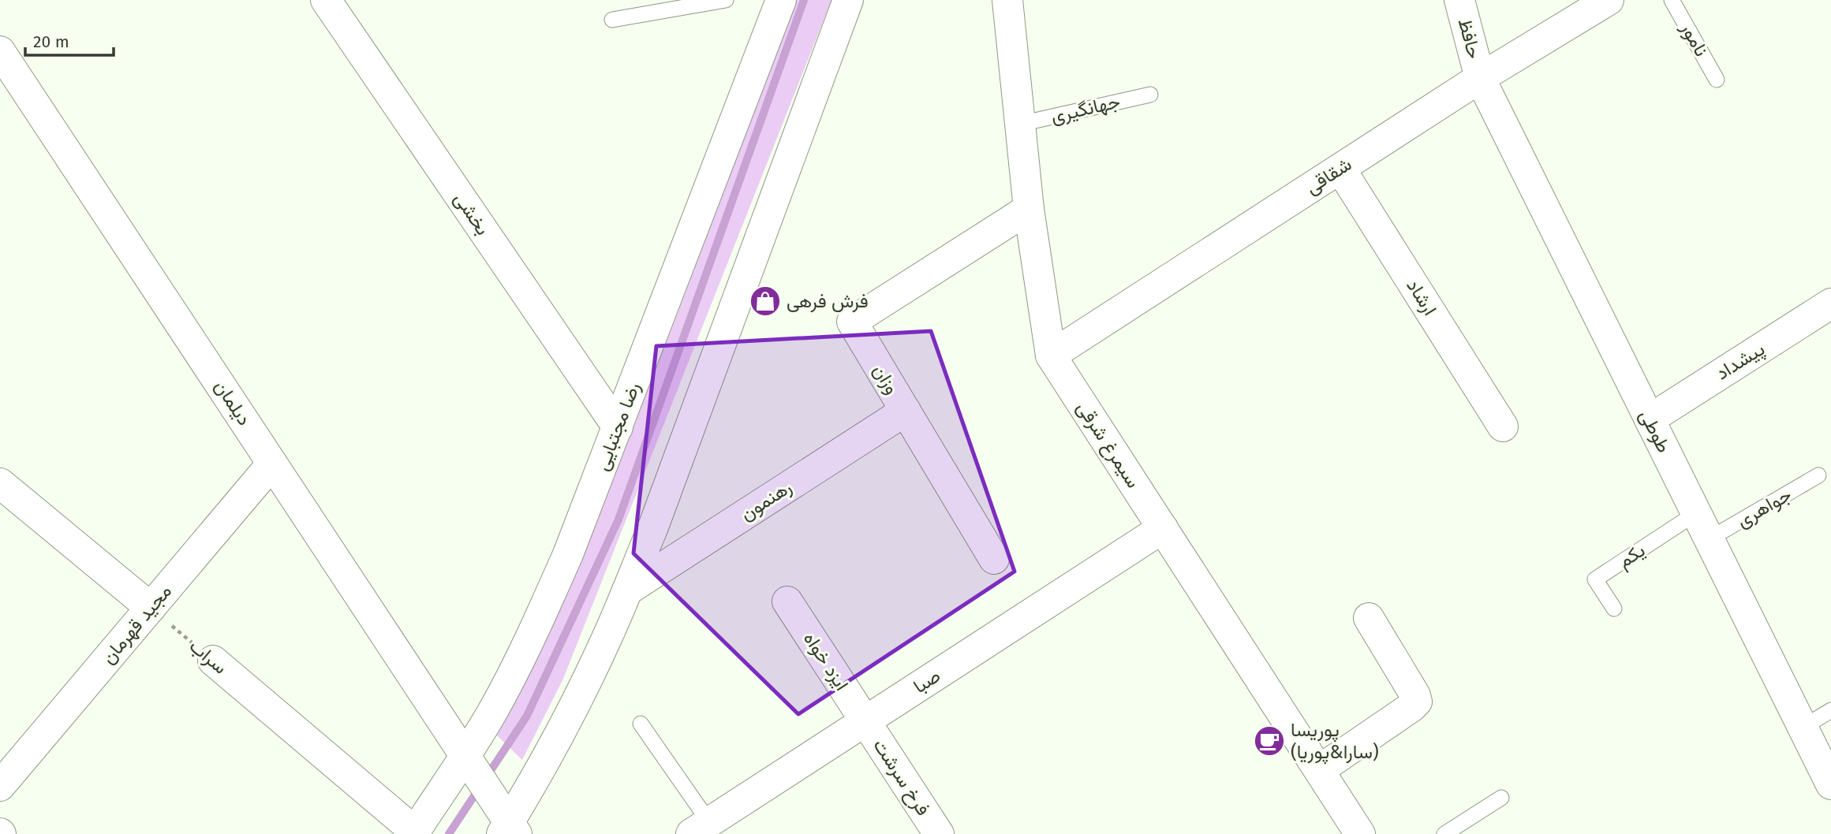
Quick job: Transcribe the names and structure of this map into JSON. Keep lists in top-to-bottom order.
{
  "streets": {
    "street": [
      "حافظ",
      "شقاقی",
      "بخشی",
      "ارشاد",
      "پیشداد",
      "وزان",
      "دیلمان",
      "رضا مجتبایی",
      "طوطی",
      "سیمرغ شرقی",
      "رهنمون",
      "مجید قهرمان",
      "سراب",
      "ایزد خواه",
      "صبا",
      "فرخ سرشت"
    ],
    "lane": [
      "نامور",
      "جهانگیری",
      "جواهری",
      "یکم"
    ]
  },
  "crossings": [
    ["حافظ", "شقاقی"],
    ["حافظ", "طوطی"],
    ["جهانگیری", "سیمرغ شرقی"],
    ["شقاقی", "ارشاد"],
    ["شقاقی", "طوطی"],
    ["شقاقی", "سیمرغ شرقی"],
    ["بخشی", "رضا مجتبایی"],
    ["پیشداد", "طوطی"],
    ["وزان", "سیمرغ شرقی"],
    ["وزان", "رهنمون"],
    ["دیلمان", "رضا مجتبایی"],
    ["دیلمان", "مجید قهرمان"],
    ["رضا مجتبایی", "سراب"],
    ["طوطی", "جواهری"],
    ["طوطی", "یکم"],
    ["سیمرغ شرقی", "صبا"],
    ["مجید قهرمان", "سراب"],
    ["ایزد خواه", "صبا"],
    ["ایزد خواه", "فرخ سرشت"],
    ["صبا", "فرخ سرشت"]
  ],
  "places": {
    "shop": ["فرش فرهی"],
    "cafe": ["پوریسا (سارا&پوریا)"]
  },
  "scale_bar": "20 m"
}
